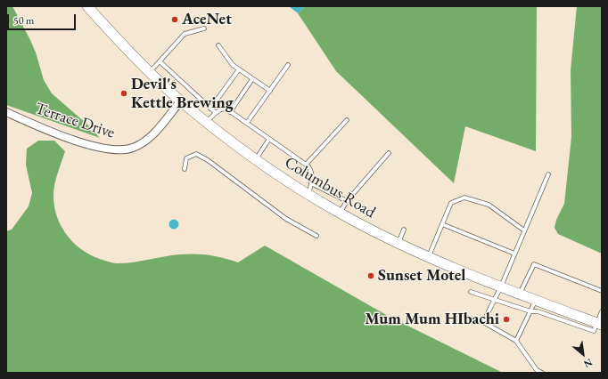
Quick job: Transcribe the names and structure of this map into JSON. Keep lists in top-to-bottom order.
{
  "streets": {
    "main road": ["Columbus Road"],
    "street": ["Terrace Drive"]
  },
  "crossings": [
    ["Terrace Drive", "Columbus Road"]
  ],
  "places": [
    "AceNet",
    "Devil's Kettle Brewing",
    "Sunset Motel",
    "Mum Mum HIbachi"
  ],
  "scale_bar": "50 m",
  "north": "bottom right"
}
